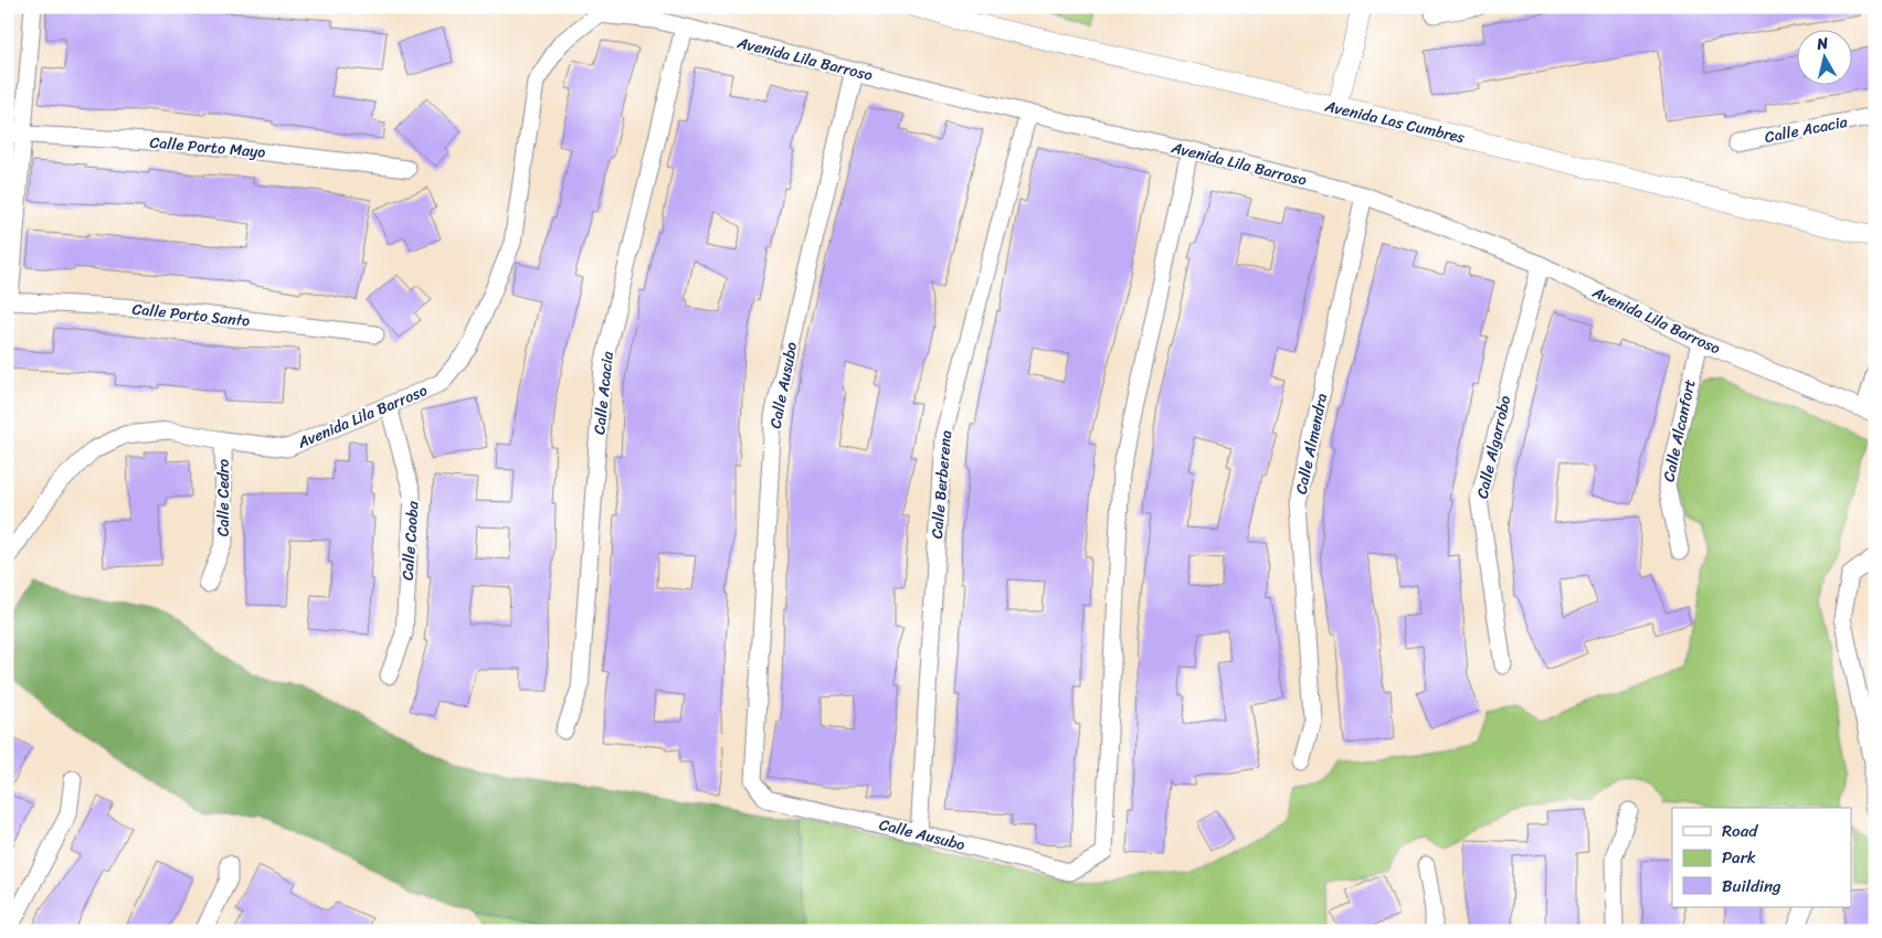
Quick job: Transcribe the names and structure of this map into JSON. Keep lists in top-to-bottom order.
{
  "streets": {
    "street": [
      "Avenida Lila Barroso",
      "Avenida Las Cumbres",
      "Calle Acacia",
      "Calle Porto Mayo",
      "Calle Porto Santo",
      "Calle Ausubo",
      "Calle Alcanfort",
      "Calle Almendra",
      "Calle Algarrobo",
      "Calle Berberena",
      "Calle Cedro",
      "Calle Caoba"
    ]
  },
  "crossings": [
    ["Avenida Lila Barroso", "Calle Acacia"],
    ["Avenida Lila Barroso", "Calle Ausubo"],
    ["Avenida Lila Barroso", "Calle Alcanfort"],
    ["Avenida Lila Barroso", "Calle Almendra"],
    ["Avenida Lila Barroso", "Calle Algarrobo"],
    ["Avenida Lila Barroso", "Calle Berberena"],
    ["Avenida Lila Barroso", "Calle Cedro"],
    ["Avenida Lila Barroso", "Calle Caoba"],
    ["Calle Ausubo", "Calle Berberena"]
  ],
  "legend": ["Road", "Park", "Building"],
  "north": "top"
}
